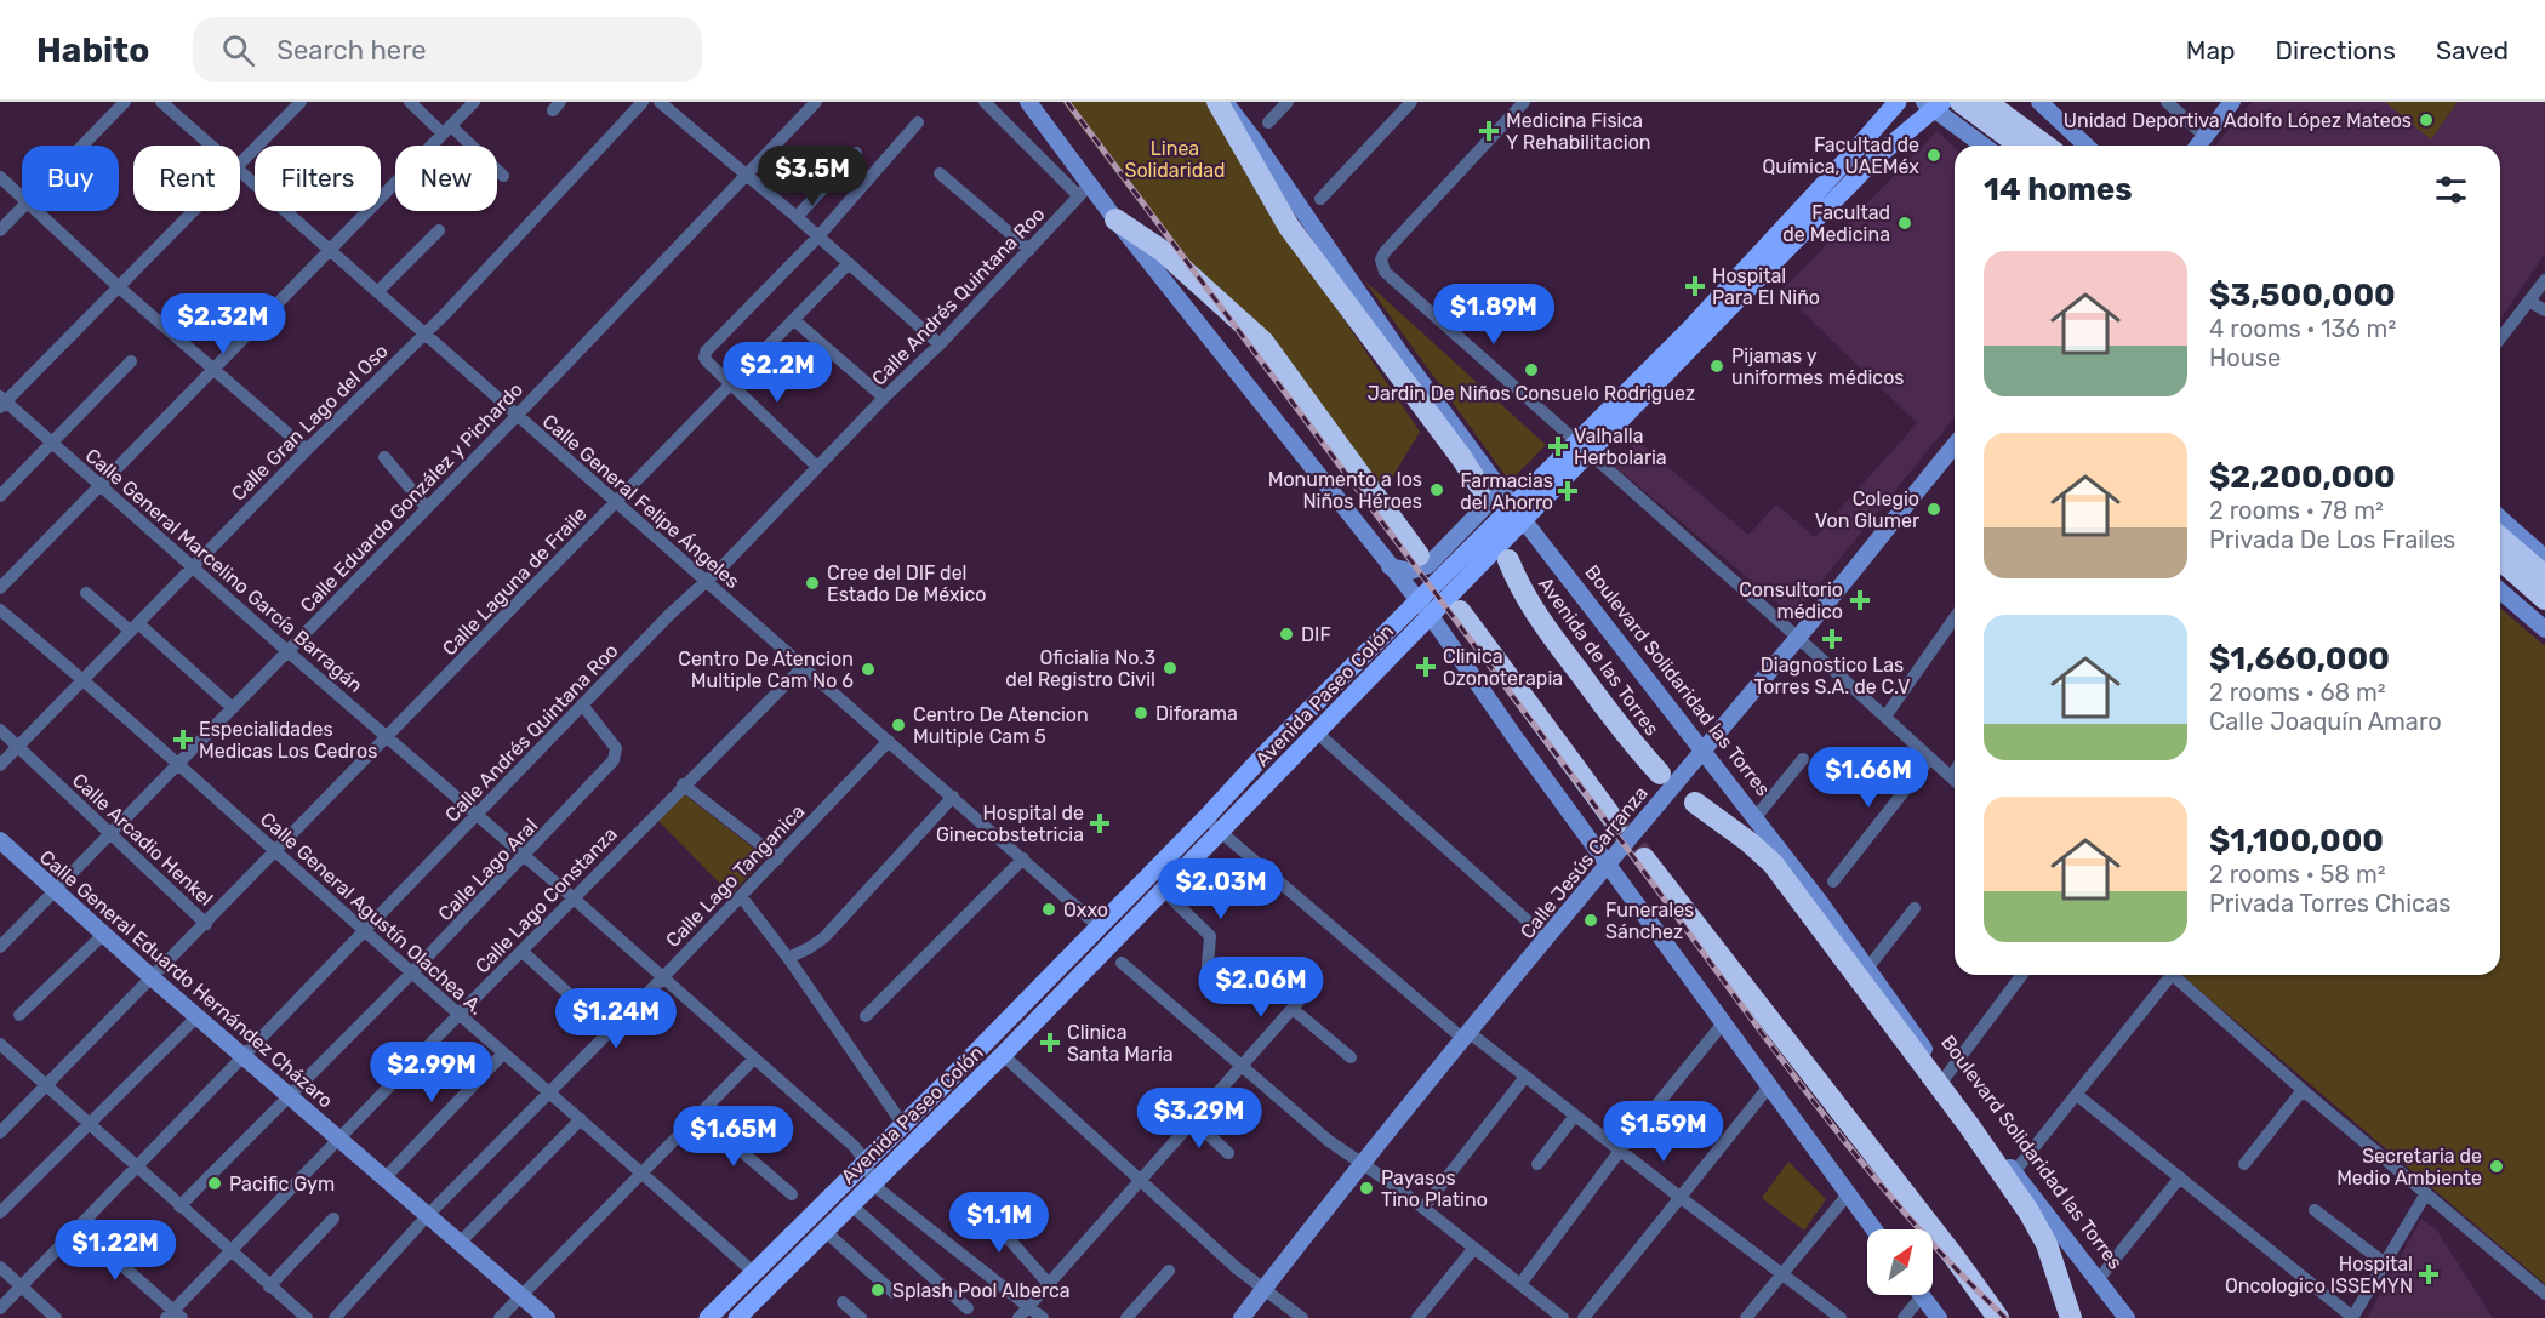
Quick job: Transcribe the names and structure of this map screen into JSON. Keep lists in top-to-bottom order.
{
  "streets": {
    "highway": ["Avenida de las Torres", "Boulevard Solidaridad las Torres"],
    "main road": ["Avenida Paseo Colón", "Calle Jesús Carranza", "Calle General Eduardo Hernández Cházaro"],
    "street": [
      "Calle Andrés Quintana Roo",
      "Calle Gran Lago del Oso",
      "Calle Eduardo González y Pichardo",
      "Calle General Felipe Ángeles",
      "Calle General Marcelino García Barragán",
      "Calle Laguna de Fraile",
      "Calle Arcadio Henkel",
      "Calle Lago Aral",
      "Calle Lago Tanganica",
      "Calle Lago Constanza",
      "Calle General Agustín Olachea A."
    ]
  },
  "crossings": [
    ["Calle Andrés Quintana Roo", "Calle General Felipe Ángeles"],
    ["Calle Andrés Quintana Roo", "Calle General Marcelino García Barragán"],
    ["Calle Andrés Quintana Roo", "Calle Lago Aral"],
    ["Calle Andrés Quintana Roo", "Calle General Agustín Olachea A."],
    ["Calle Andrés Quintana Roo", "Calle General Eduardo Hernández Cházaro"],
    ["Calle Gran Lago del Oso", "Calle General Felipe Ángeles"],
    ["Calle Gran Lago del Oso", "Calle General Marcelino García Barragán"],
    ["Calle Gran Lago del Oso", "Calle Arcadio Henkel"],
    ["Calle Gran Lago del Oso", "Calle General Agustín Olachea A."],
    ["Calle Eduardo González y Pichardo", "Calle General Felipe Ángeles"],
    ["Calle Eduardo González y Pichardo", "Calle General Marcelino García Barragán"],
    ["Calle Eduardo González y Pichardo", "Calle Arcadio Henkel"],
    ["Calle Eduardo González y Pichardo", "Calle General Agustín Olachea A."],
    ["Calle Eduardo González y Pichardo", "Calle General Eduardo Hernández Cházaro"],
    ["Calle General Felipe Ángeles", "Calle Laguna de Fraile"],
    ["Calle General Felipe Ángeles", "Avenida Paseo Colón"],
    ["Calle General Felipe Ángeles", "Calle Lago Tanganica"],
    ["Calle General Felipe Ángeles", "Calle Lago Constanza"],
    ["Calle General Marcelino García Barragán", "Calle Laguna de Fraile"],
    ["Calle General Marcelino García Barragán", "Avenida Paseo Colón"],
    ["Calle General Marcelino García Barragán", "Calle Lago Aral"],
    ["Calle General Marcelino García Barragán", "Calle Lago Tanganica"],
    ["Calle General Marcelino García Barragán", "Calle Lago Constanza"],
    ["Calle Laguna de Fraile", "Calle Arcadio Henkel"],
    ["Calle Laguna de Fraile", "Calle General Agustín Olachea A."],
    ["Boulevard Solidaridad las Torres", "Avenida Paseo Colón"],
    ["Boulevard Solidaridad las Torres", "Calle Jesús Carranza"],
    ["Avenida Paseo Colón", "Calle General Agustín Olachea A."],
    ["Calle Arcadio Henkel", "Calle General Eduardo Hernández Cházaro"],
    ["Calle Lago Aral", "Calle General Agustín Olachea A."],
    ["Calle Lago Aral", "Calle General Eduardo Hernández Cházaro"],
    ["Calle Lago Tanganica", "Calle General Agustín Olachea A."],
    ["Calle Lago Tanganica", "Calle General Eduardo Hernández Cházaro"],
    ["Calle Lago Constanza", "Calle General Agustín Olachea A."],
    ["Calle Lago Constanza", "Calle General Eduardo Hernández Cházaro"]
  ],
  "parks": ["Linea Solidaridad"],
  "places": {
    "other": [
      "Unidad Deportiva Adolfo López Mateos",
      "Facultad de Química, UAEMéx",
      "Facultad de Medicina",
      "Pijamas y uniformes médicos",
      "Jardin De Niños Consuelo Rodriguez",
      "Monumento a los Niños Héroes",
      "Colegio Von Glumer",
      "Cree del DIF del Estado De México",
      "DIF",
      "Oficialia No.3 del Registro Civil",
      "Centro De Atencion Multiple Cam No 6",
      "Diforama",
      "Centro De Atencion Multiple Cam 5",
      "Oxxo",
      "Funerales Sánchez",
      "Secretaria de Medio Ambiente",
      "Pacific Gym",
      "Payasos Tino Platino",
      "Splash Pool Alberca"
    ],
    "health": [
      "Medicina Fisica Y Rehabilitacion",
      "Hospital Para El Niño",
      "Valhalla Herbolaria",
      "Farmacias del Ahorro",
      "Consultorio médico",
      "Diagnostico Las Torres S.A. de C.V",
      "Clinica Ozonoterapia",
      "Especialidades Medicas Los Cedros",
      "Hospital de Ginecobstetricia",
      "Clinica Santa Maria",
      "Hospital Oncologico ISSEMYN"
    ]
  },
  "north": "top right",
  "page": {
    "header": "Habito",
    "search": "Search here",
    "nav": ["Map", "Directions", "Saved"],
    "price": [
      "$3.5M",
      "$1.89M",
      "$2.32M",
      "$2.2M",
      "$1.66M",
      "$2.03M",
      "$2.06M",
      "$1.24M",
      "$2.99M",
      "$3.29M",
      "$1.59M",
      "$1.65M",
      "$1.1M",
      "$1.22M"
    ],
    "chip": [
      "Buy",
      "Rent",
      "Filters",
      "New"
    ],
    "heading": "14 homes",
    "list": [
      {
        "name": "$3,500,000",
        "note": "4 rooms · 136 m² · House"
      },
      {
        "name": "$2,200,000",
        "note": "2 rooms · 78 m² · Privada De Los Frailes"
      },
      {
        "name": "$1,660,000",
        "note": "2 rooms · 68 m² · Calle Joaquín Amaro"
      },
      {
        "name": "$1,100,000",
        "note": "2 rooms · 58 m² · Privada Torres Chicas"
      }
    ]
  }
}
